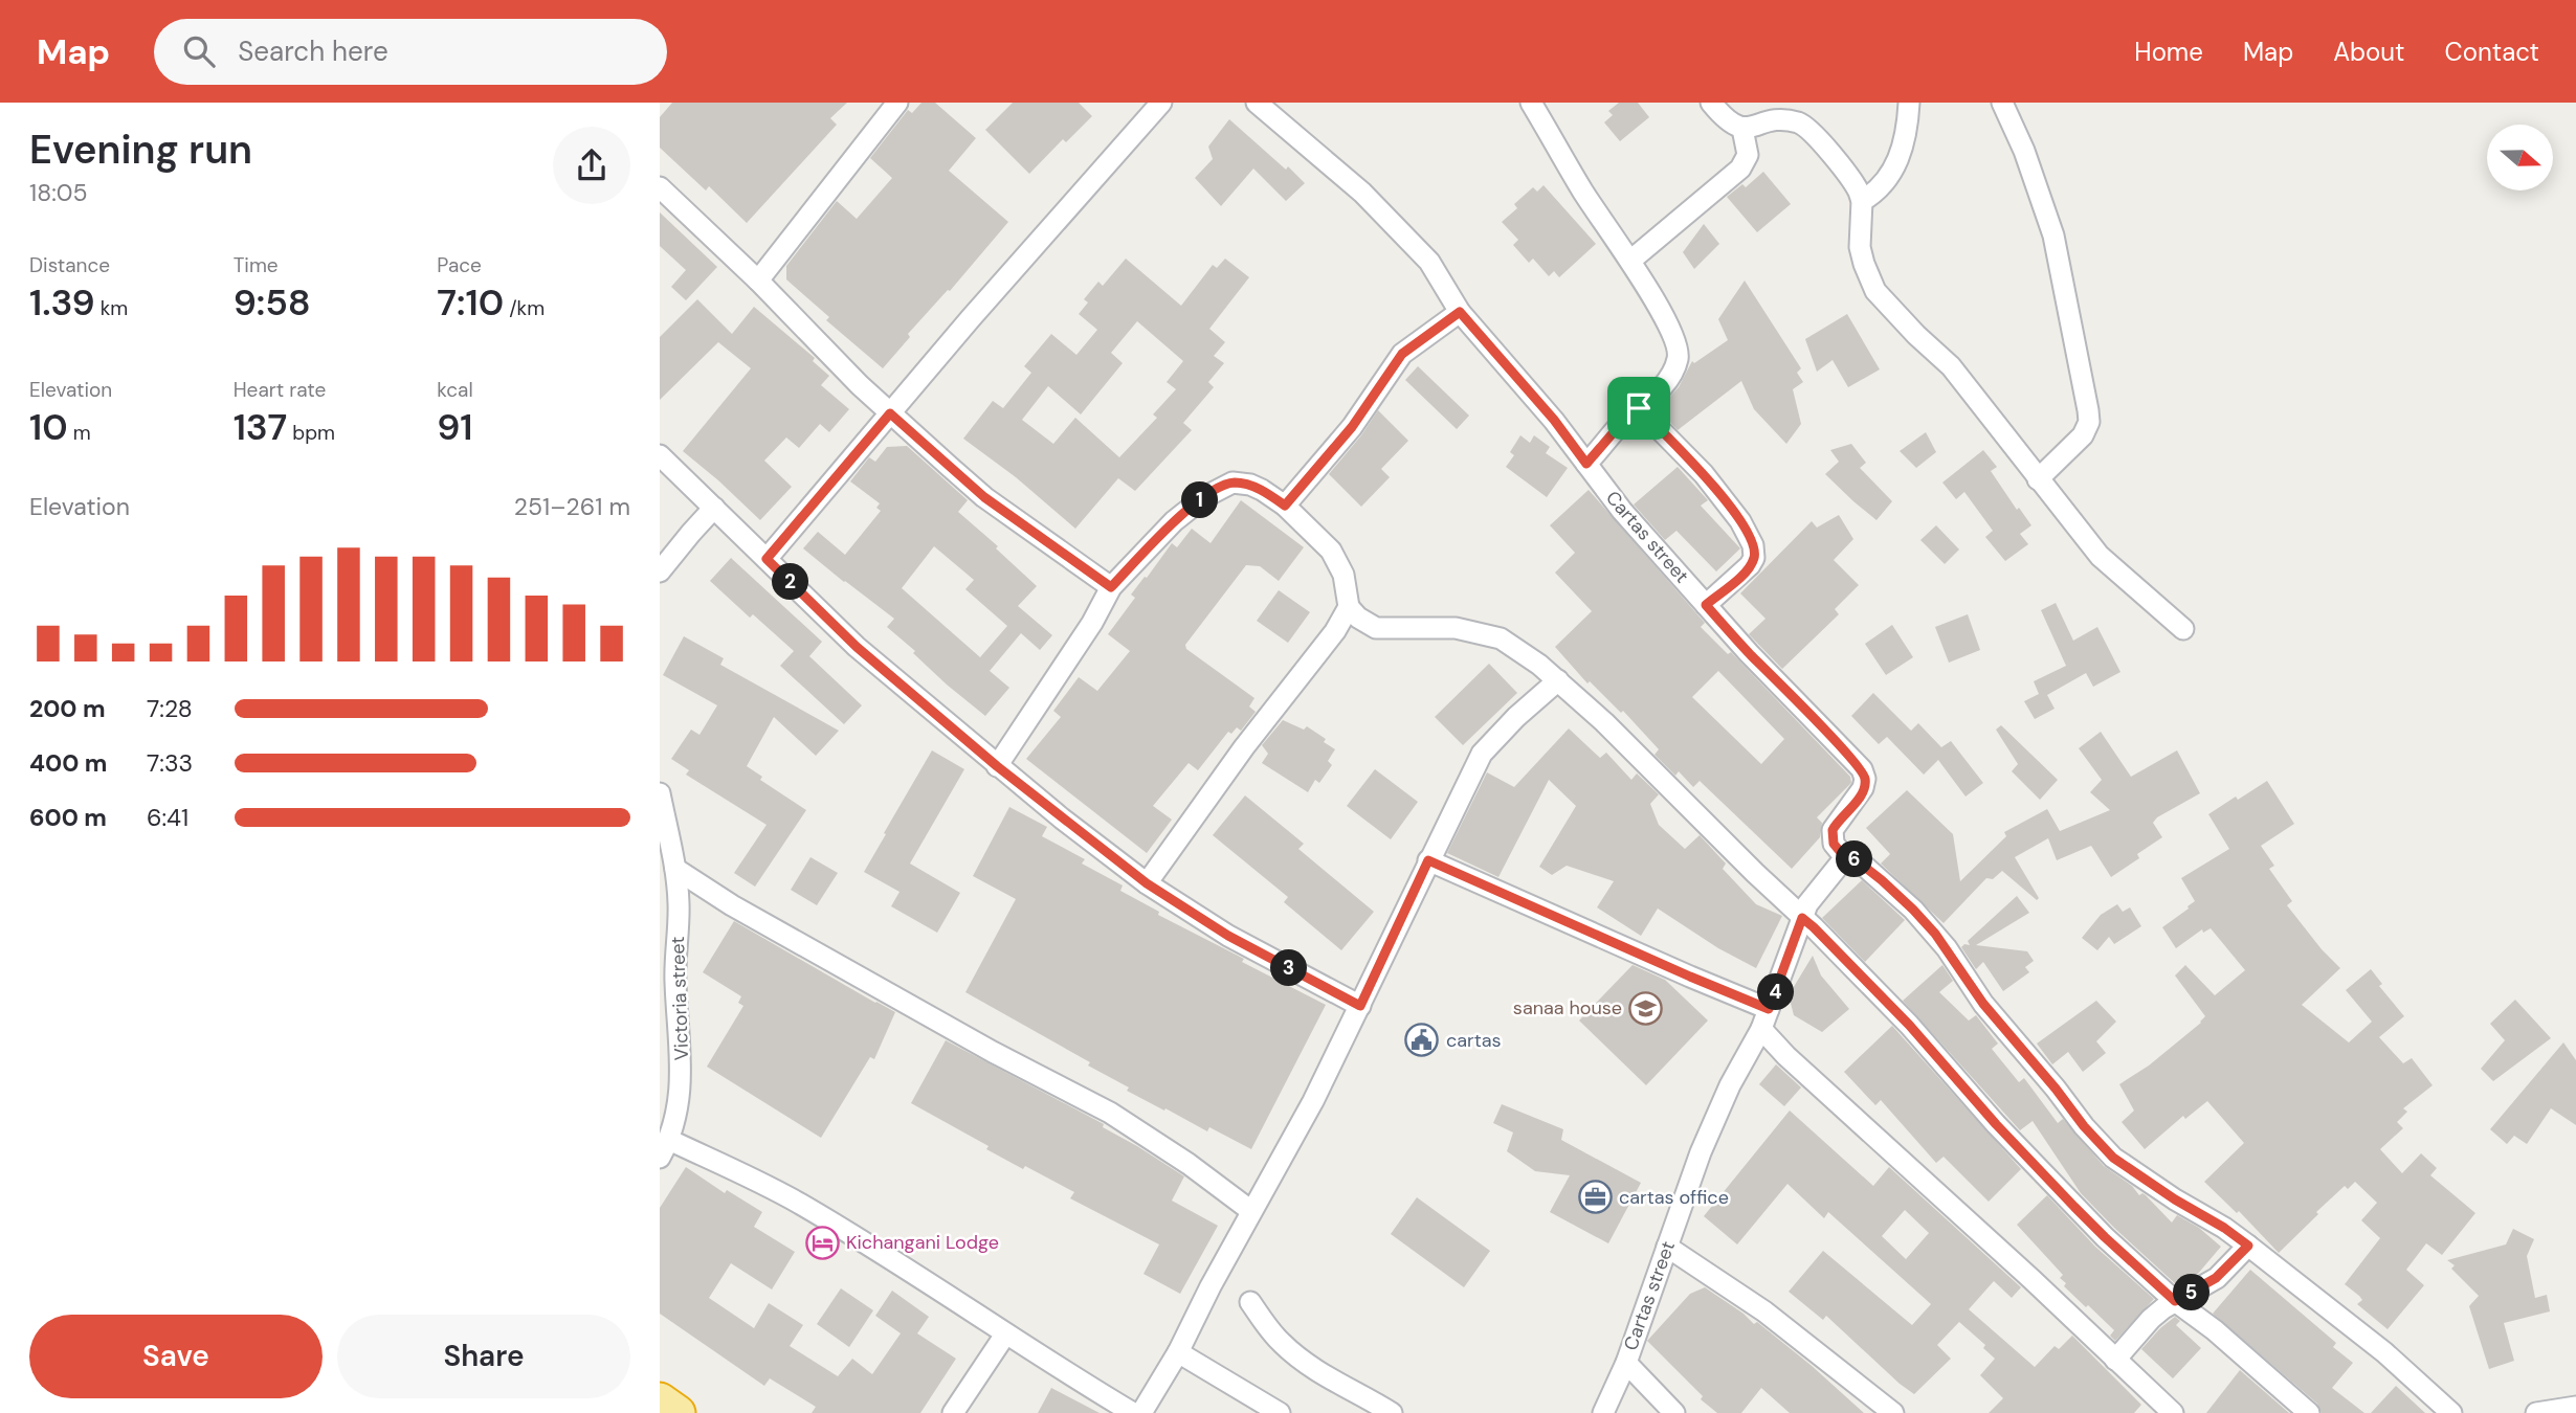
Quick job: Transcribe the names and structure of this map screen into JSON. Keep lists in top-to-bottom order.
{
  "streets": {
    "street": ["Cartas street", "Victoria street"]
  },
  "places": {
    "school or university": ["sanaa house"],
    "public building": ["cartas"],
    "office": ["cartas office"],
    "hotel": ["Kichangani Lodge"]
  },
  "north": "right",
  "page": {
    "header": "Map",
    "search": "Search here",
    "nav": [
      "Home",
      "Map",
      "About",
      "Contact"
    ],
    "heading": ["Evening run", "18:05"],
    "stats": [
      ["Distance", "1.39 km"],
      ["Time", "9:58"],
      ["Pace", "7:10 /km"],
      ["Elevation", "10 m"],
      ["Heart rate", "137 bpm"],
      ["kcal", "91"]
    ],
    "chart": ["Elevation", "251–261 m"],
    "pins": [
      "1",
      "2",
      "6",
      "3",
      "4",
      "5"
    ],
    "list": [
      {
        "name": "200 m",
        "note": "7:28"
      },
      {
        "name": "400 m",
        "note": "7:33"
      },
      {
        "name": "600 m",
        "note": "6:41"
      }
    ],
    "buttons": ["Save", "Share"]
  }
}
